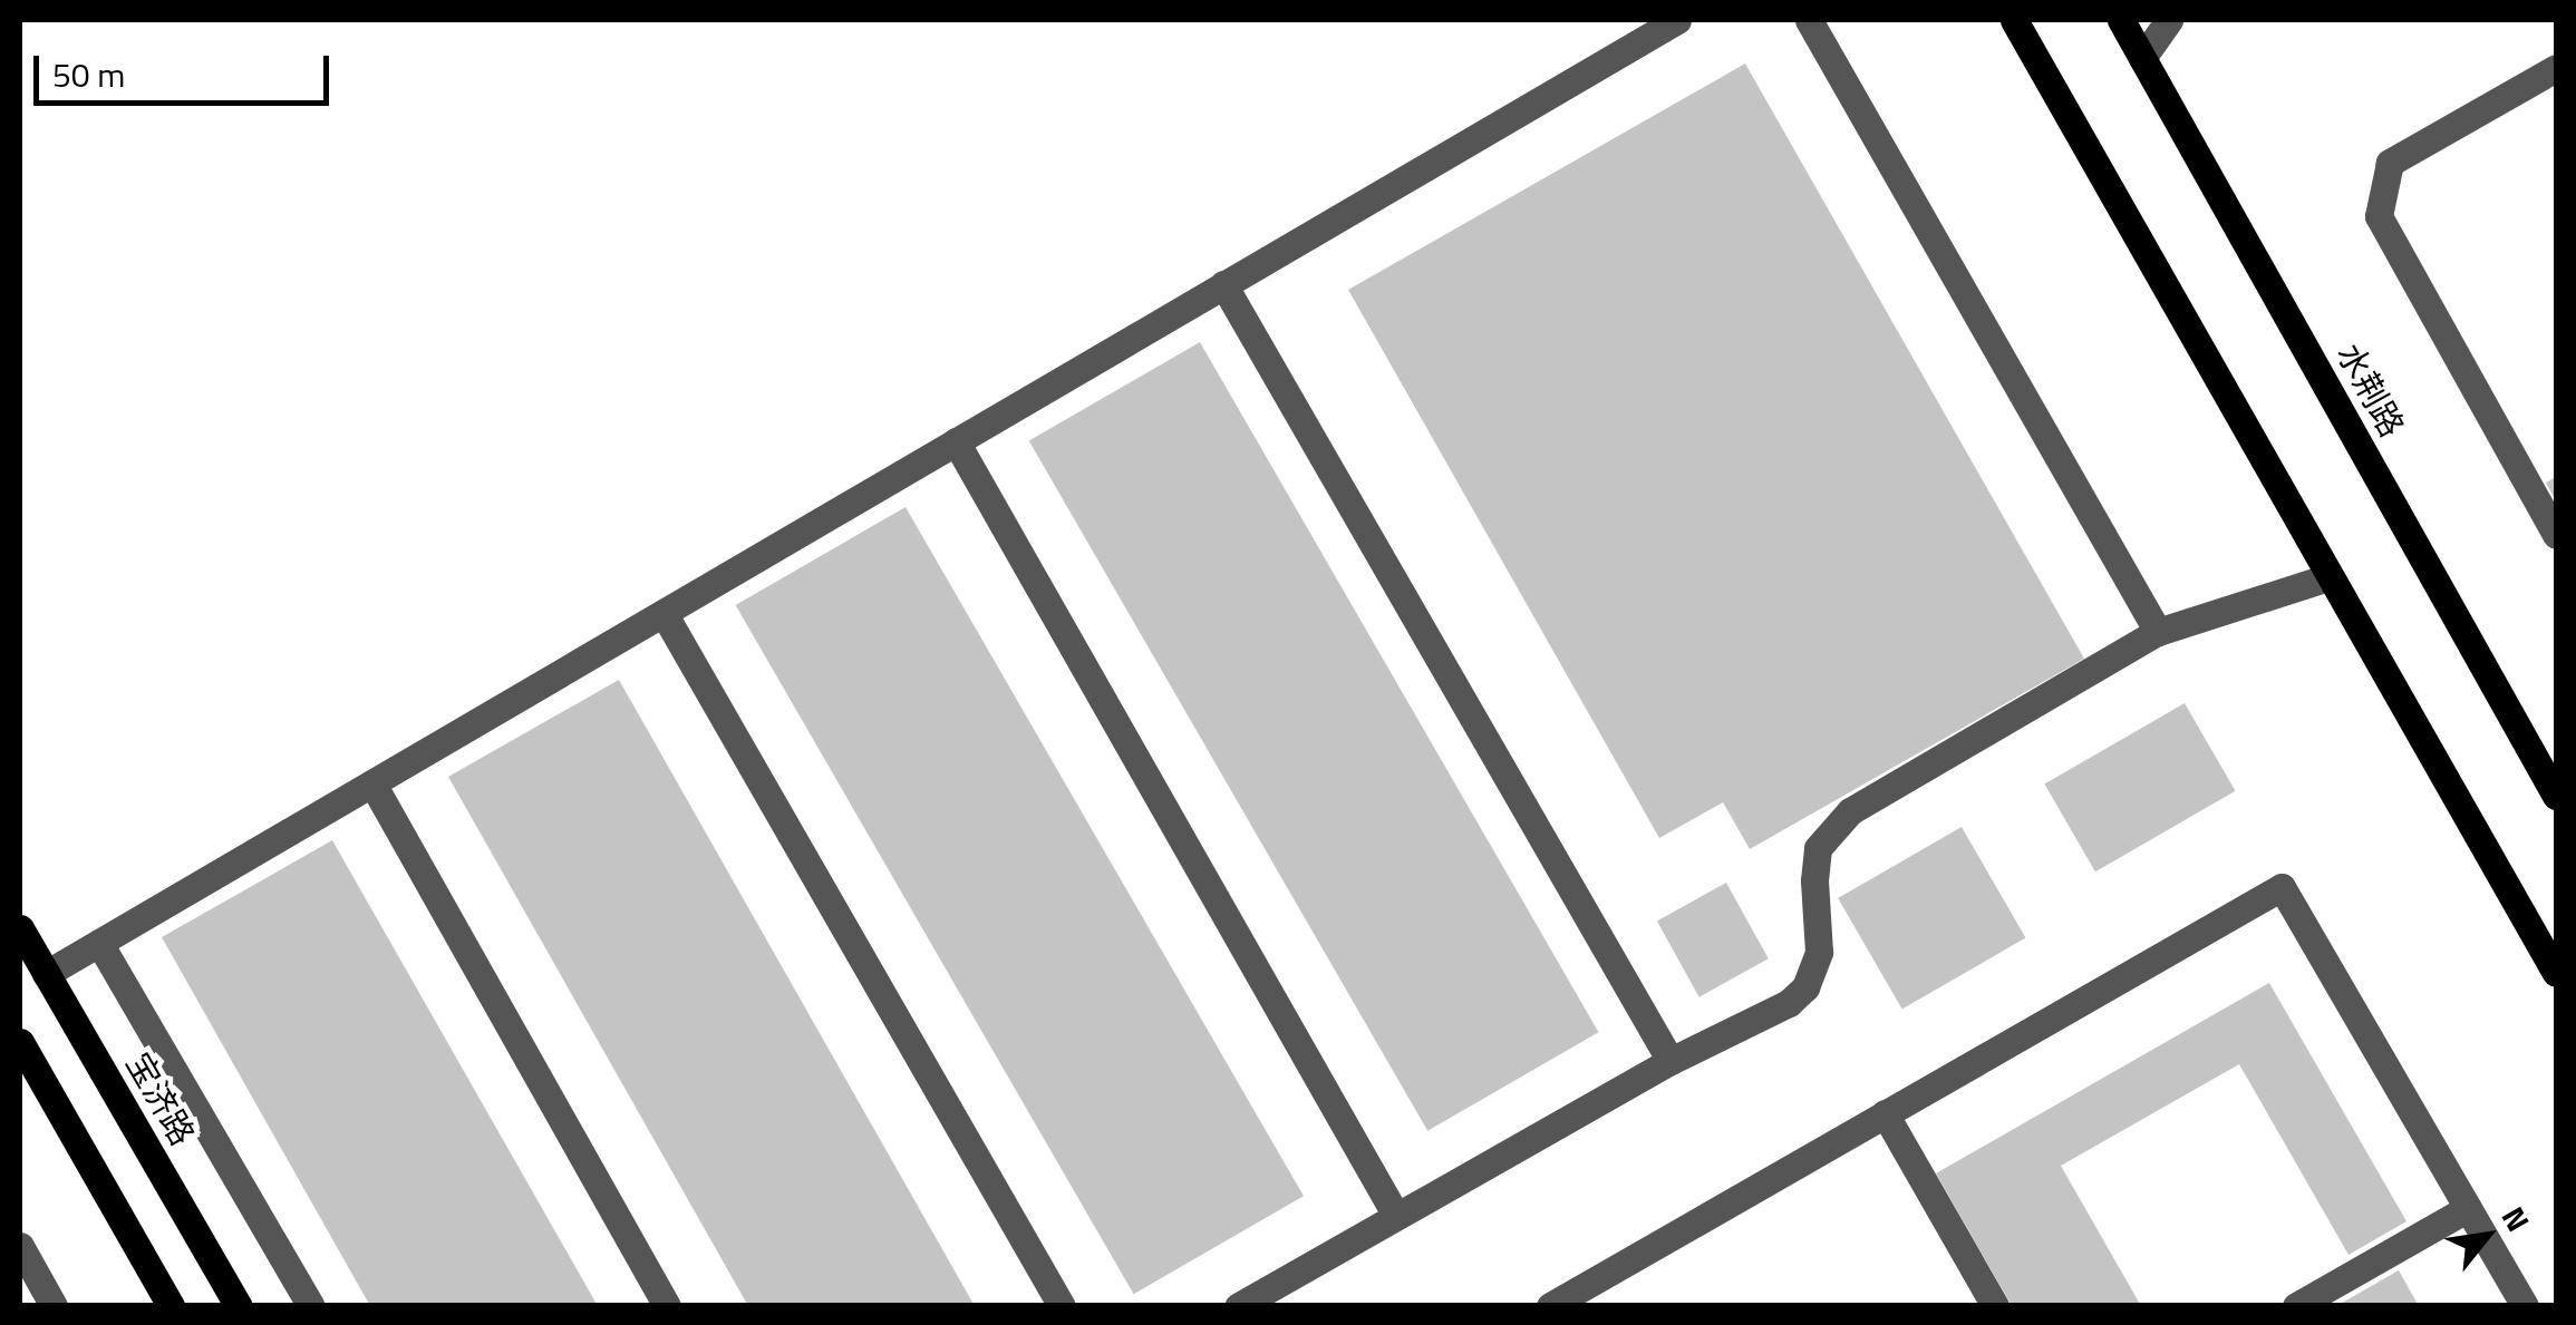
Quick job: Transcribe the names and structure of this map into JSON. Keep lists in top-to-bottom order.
{
  "streets": {
    "main road": ["水荆路", "宝济路"]
  },
  "scale_bar": "50 m",
  "north": "top right"
}
